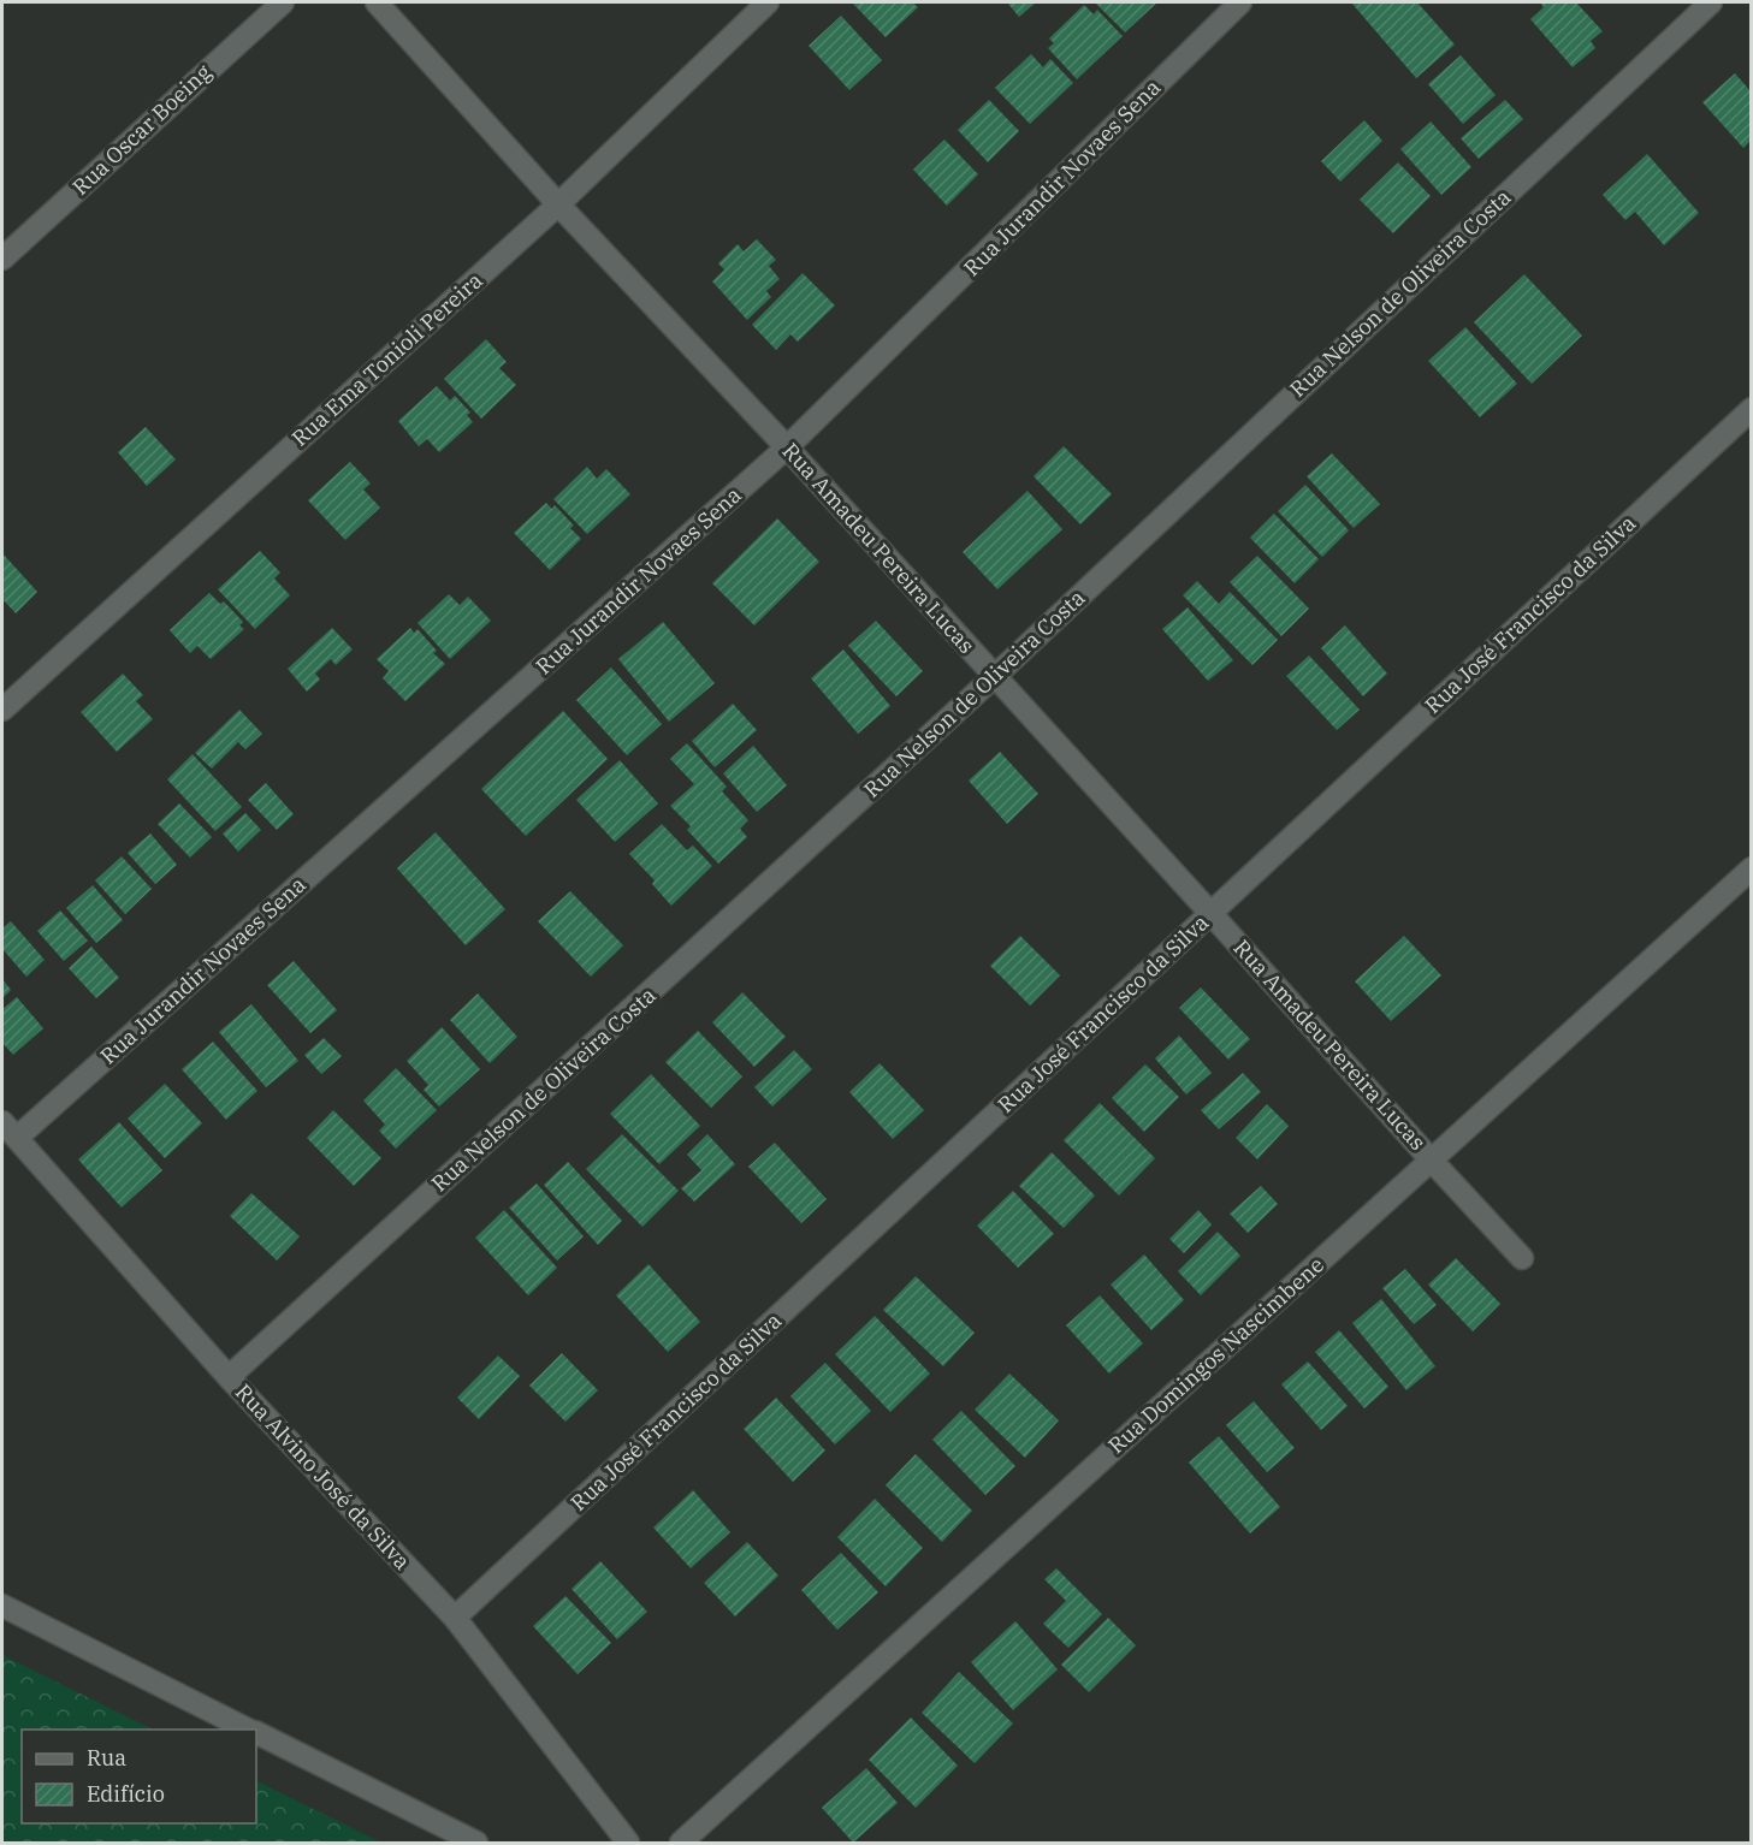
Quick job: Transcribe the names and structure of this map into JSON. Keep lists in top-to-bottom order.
{
  "streets": {
    "street": [
      "Rua Oscar Boeing",
      "Rua Jurandir Novaes Sena",
      "Rua Nelson de Oliveira Costa",
      "Rua Ema Tonioli Pereira",
      "Rua Amadeu Pereira Lucas",
      "Rua José Francisco da Silva",
      "Rua Domingos Nascimbene",
      "Rua Alvino José da Silva"
    ]
  },
  "crossings": [
    ["Rua Jurandir Novaes Sena", "Rua Amadeu Pereira Lucas"],
    ["Rua Jurandir Novaes Sena", "Rua Alvino José da Silva"],
    ["Rua Nelson de Oliveira Costa", "Rua Amadeu Pereira Lucas"],
    ["Rua Nelson de Oliveira Costa", "Rua Alvino José da Silva"],
    ["Rua Ema Tonioli Pereira", "Rua Amadeu Pereira Lucas"],
    ["Rua Amadeu Pereira Lucas", "Rua José Francisco da Silva"],
    ["Rua Amadeu Pereira Lucas", "Rua Domingos Nascimbene"],
    ["Rua José Francisco da Silva", "Rua Alvino José da Silva"]
  ],
  "legend": ["Rua", "Edifício"]
}
